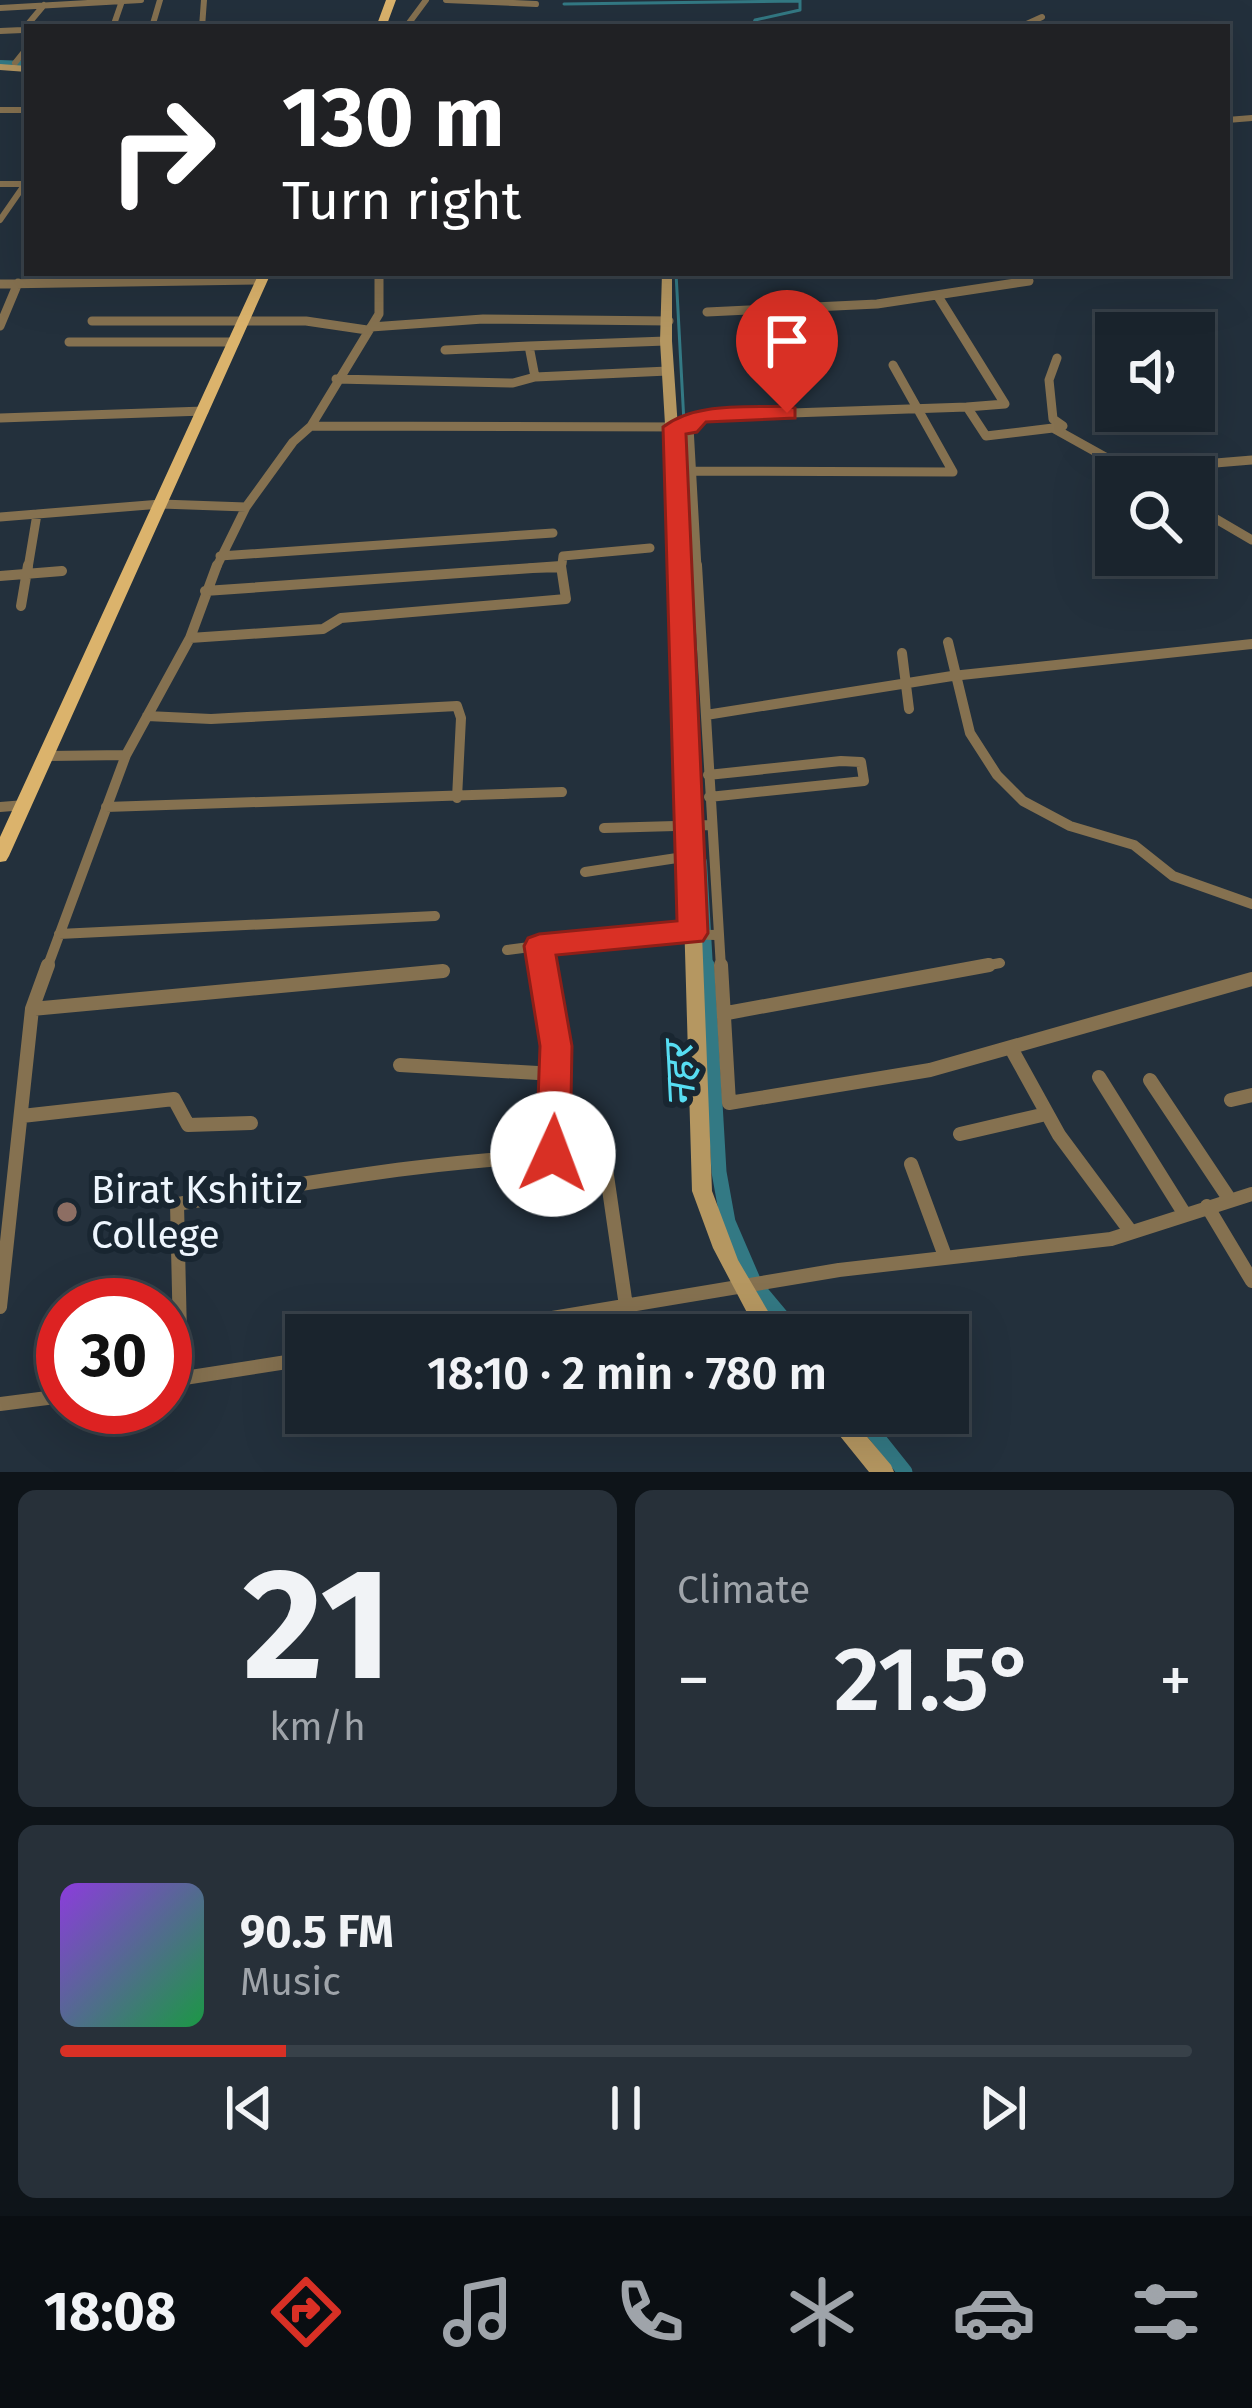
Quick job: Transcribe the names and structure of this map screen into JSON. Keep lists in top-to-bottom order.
{
  "water": ["नहर"],
  "places": ["Birat Kshitiz College"],
  "page": {
    "turn": ["130 m", "Turn right"],
    "limit": "30",
    "trip": "18:10 · 2 min · 780 m",
    "tile": [
      ["21", "km/h"],
      "Climate"
    ],
    "heat": ["−", "21.5°", "+"],
    "song": ["90.5 FM", "Music"],
    "tabs": "18:08"
  }
}
